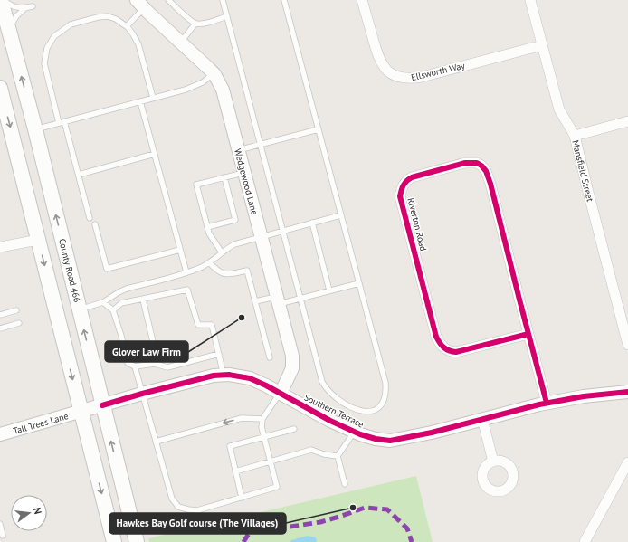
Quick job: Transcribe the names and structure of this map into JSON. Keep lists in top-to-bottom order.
{
  "streets": {
    "main road": ["County Road 466"],
    "street": [
      "Ellsworth Way",
      "Mansfield Street",
      "Wedgewood Lane",
      "Riverton Road",
      "Southern Terrace",
      "Tall Trees Lane"
    ]
  },
  "crossings": [
    ["Ellsworth Way", "Mansfield Street"],
    ["Wedgewood Lane", "Southern Terrace"],
    ["Riverton Road", "Southern Terrace"],
    ["County Road 466", "Southern Terrace"],
    ["County Road 466", "Tall Trees Lane"],
    ["Southern Terrace", "Tall Trees Lane"]
  ],
  "places": ["Glover Law Firm", "Hawkes Bay Golf course (The Villages)"],
  "north": "right"
}
